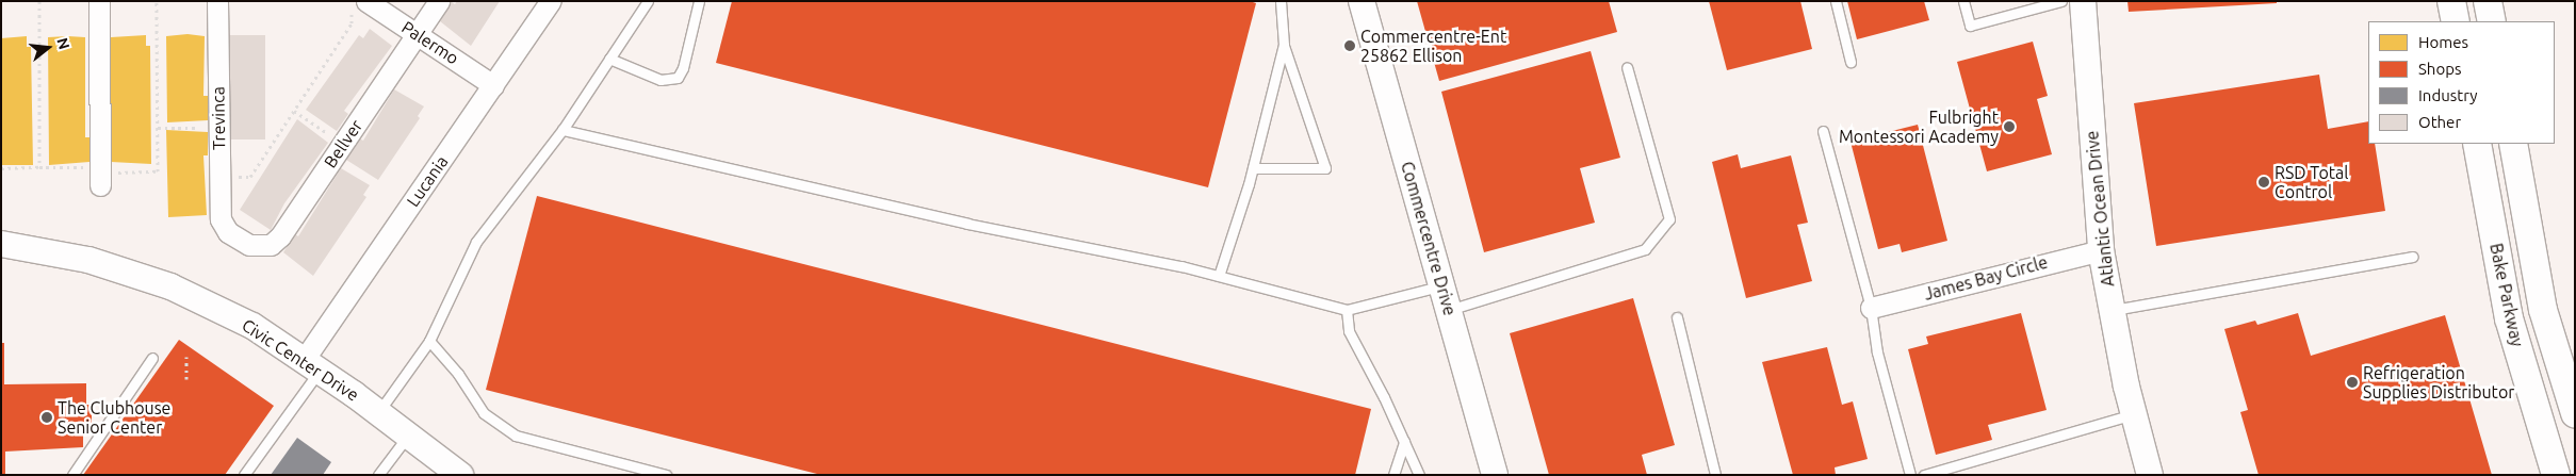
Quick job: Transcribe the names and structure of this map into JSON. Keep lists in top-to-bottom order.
{
  "streets": {
    "main road": ["Bake Parkway"],
    "street": [
      "Palermo",
      "Trevinca",
      "Bellver",
      "Lucania",
      "Atlantic Ocean Drive",
      "Commercentre Drive",
      "James Bay Circle",
      "Civic Center Drive"
    ]
  },
  "crossings": [
    ["Palermo", "Bellver"],
    ["Palermo", "Lucania"],
    ["Trevinca", "Bellver"],
    ["Lucania", "Civic Center Drive"],
    ["Atlantic Ocean Drive", "James Bay Circle"]
  ],
  "places": [
    "Commercentre-Ent 25862 Ellison",
    "Fulbright Montessori Academy",
    "RSD Total Control",
    "Refrigeration Supplies Distributor",
    "The Clubhouse Senior Center"
  ],
  "legend": [
    "Homes",
    "Shops",
    "Industry",
    "Other"
  ],
  "north": "right"
}
